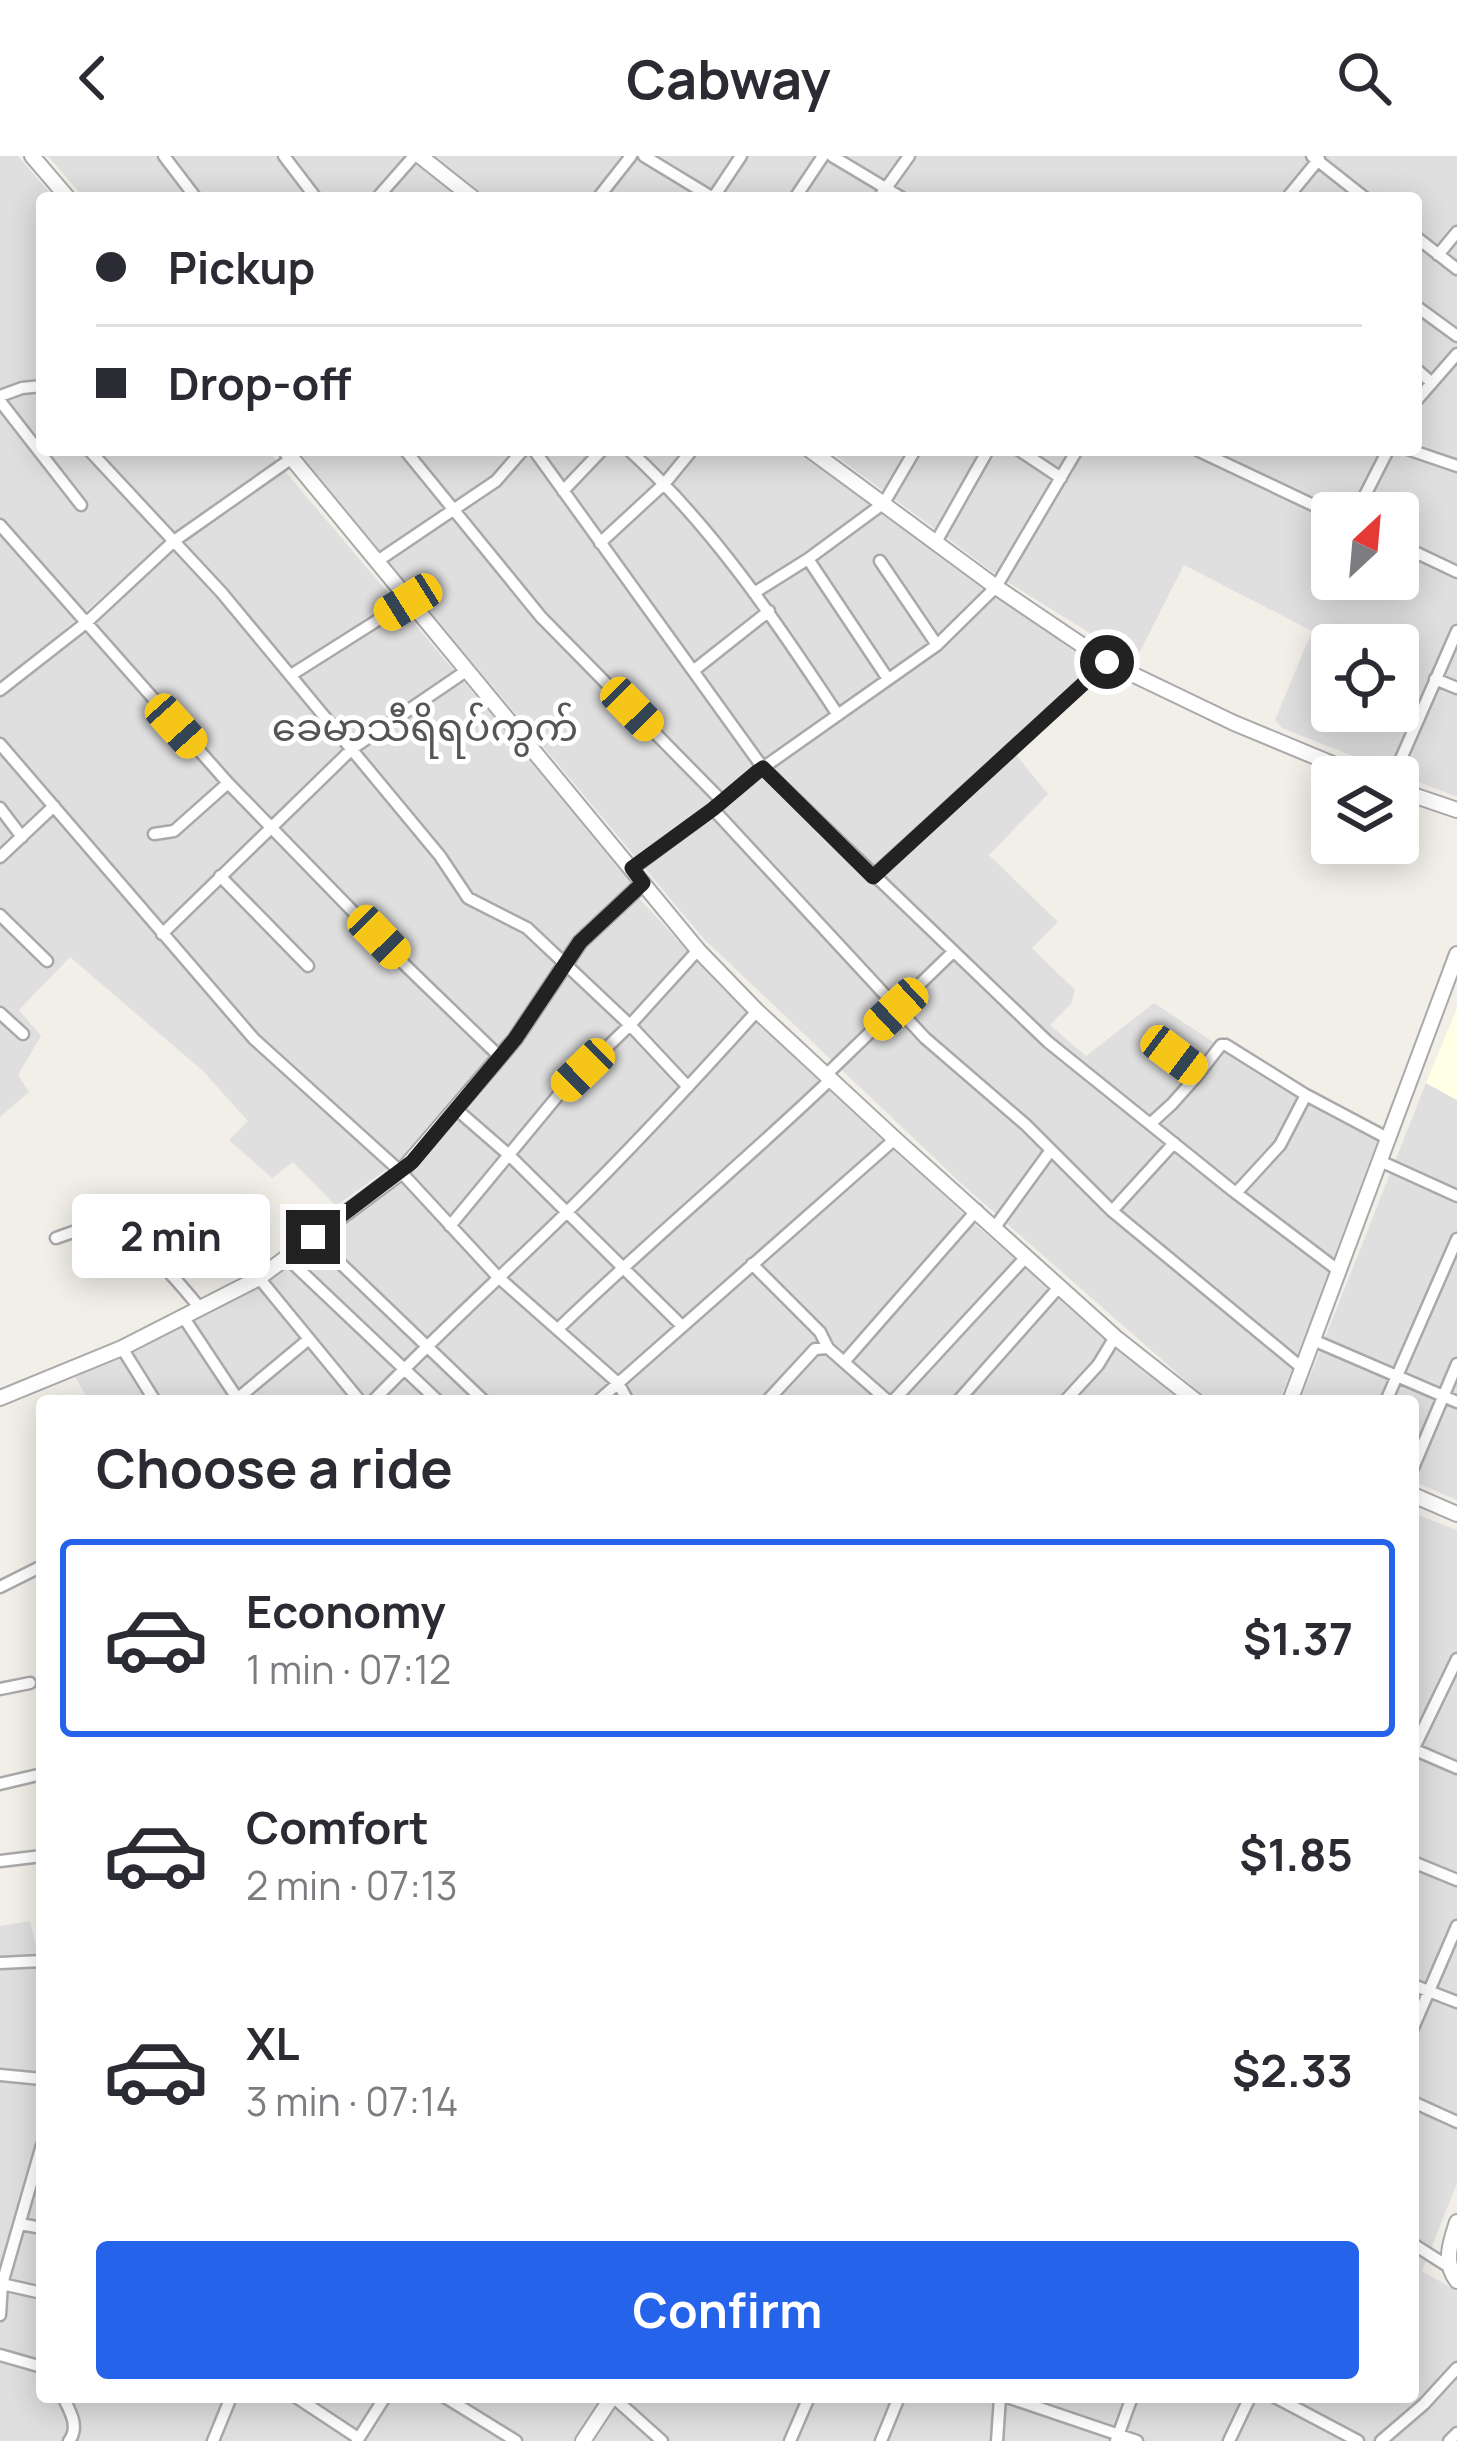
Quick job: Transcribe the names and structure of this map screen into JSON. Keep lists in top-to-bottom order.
{
  "districts": ["ခေမာသီရိရပ်ကွက်"],
  "north": "top right",
  "page": {
    "header": "Cabway",
    "banner": ["Pickup", "Drop-off"],
    "bubble": "2 min",
    "heading": "Choose a ride",
    "list": [
      {
        "name": "Economy",
        "note": "1 min · 07:12",
        "value": "$1.37"
      },
      {
        "name": "Comfort",
        "note": "2 min · 07:13",
        "value": "$1.85"
      },
      {
        "name": "XL",
        "note": "3 min · 07:14",
        "value": "$2.33"
      }
    ],
    "buttons": "Confirm"
  }
}
